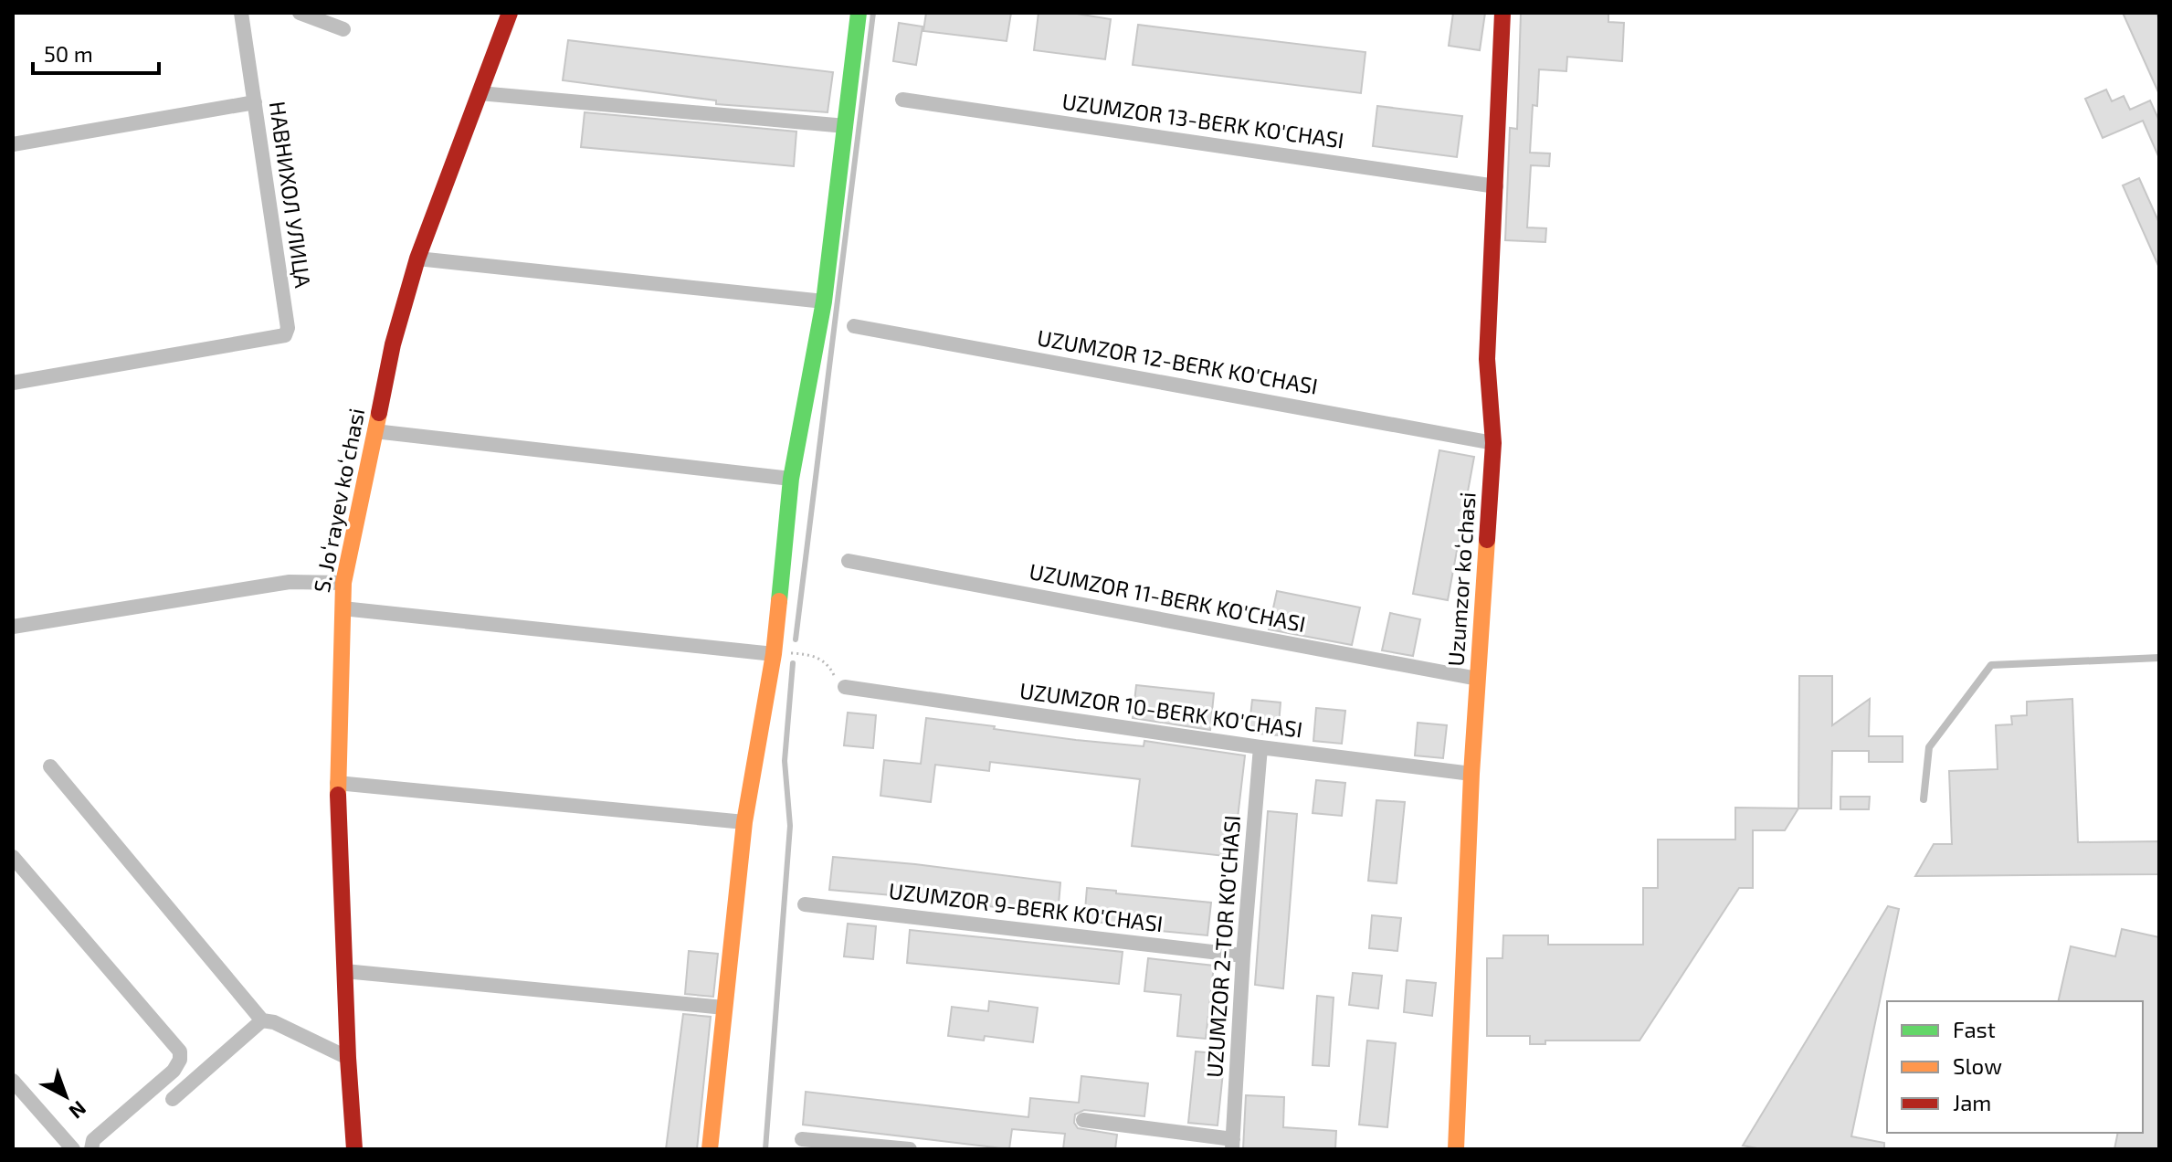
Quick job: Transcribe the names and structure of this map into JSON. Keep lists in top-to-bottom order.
{
  "streets": {
    "street": [
      "UZUMZOR 13-BERK KO'CHASI",
      "НАВНИХОЛ УЛИЦА",
      "UZUMZOR 12-BERK KO'CHASI",
      "S. Joʻrayev koʻchasi",
      "Uzumzor koʻchasi",
      "UZUMZOR 11-BERK KO'CHASI",
      "UZUMZOR 10-BERK KO'CHASI",
      "UZUMZOR 9-BERK KO'CHASI",
      "UZUMZOR 2-TOR KO'CHASI"
    ]
  },
  "crossings": [
    ["UZUMZOR 13-BERK KO'CHASI", "Uzumzor koʻchasi"],
    ["UZUMZOR 12-BERK KO'CHASI", "Uzumzor koʻchasi"],
    ["Uzumzor koʻchasi", "UZUMZOR 11-BERK KO'CHASI"],
    ["Uzumzor koʻchasi", "UZUMZOR 10-BERK KO'CHASI"],
    ["UZUMZOR 10-BERK KO'CHASI", "UZUMZOR 2-TOR KO'CHASI"],
    ["UZUMZOR 9-BERK KO'CHASI", "UZUMZOR 2-TOR KO'CHASI"]
  ],
  "legend": ["Fast", "Slow", "Jam"],
  "scale_bar": "50 m",
  "north": "bottom right"
}
